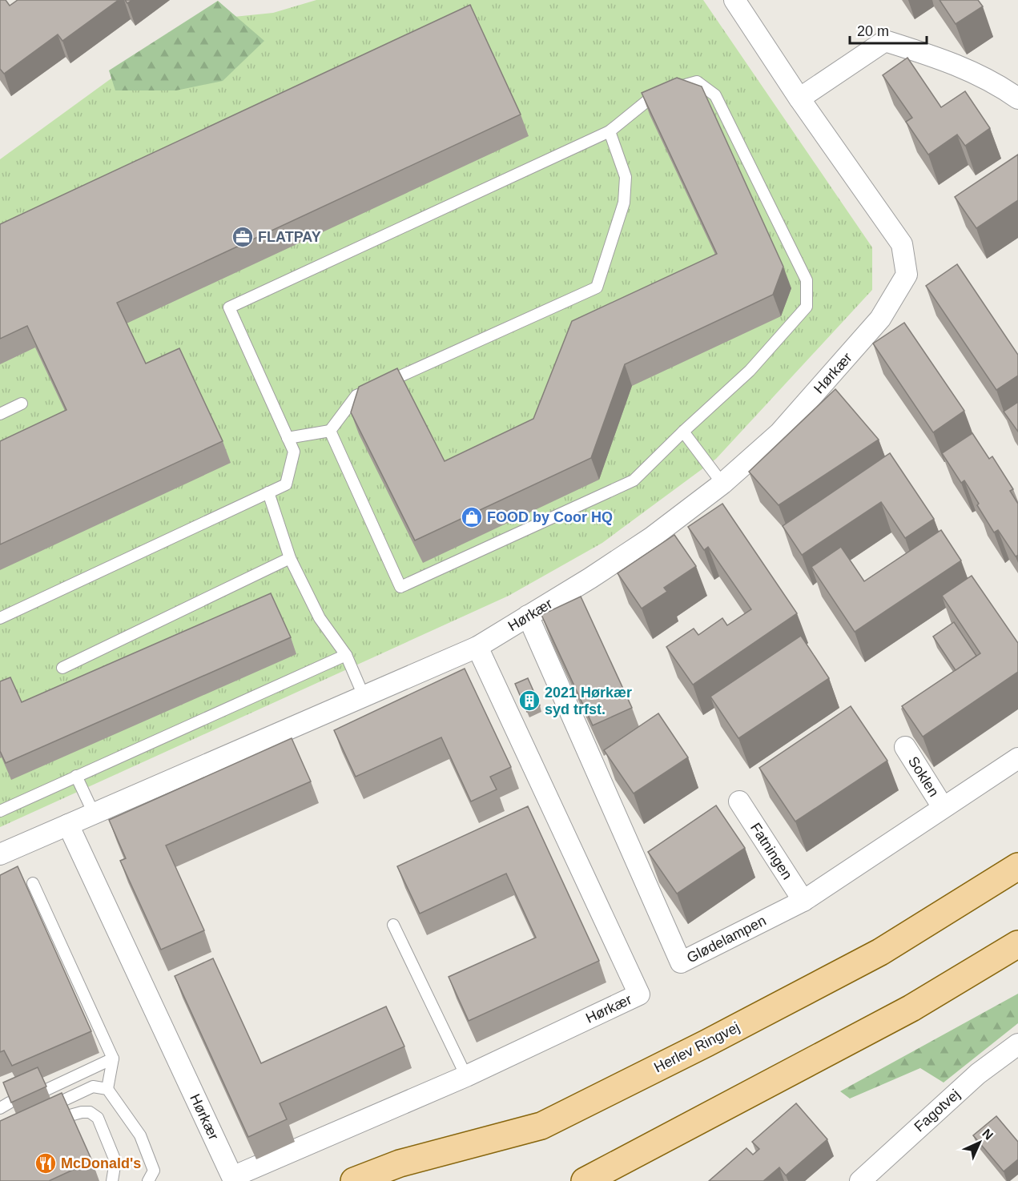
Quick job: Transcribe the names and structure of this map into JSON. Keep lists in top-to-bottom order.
{
  "streets": {
    "main road": ["Herlev Ringvej"],
    "street": [
      "Hørkær",
      "Soklen",
      "Fatningen",
      "Glødelampen",
      "Fagotvej"
    ]
  },
  "crossings": [
    ["Hørkær", "Glødelampen"],
    ["Soklen", "Glødelampen"],
    ["Fatningen", "Glødelampen"]
  ],
  "places": {
    "office": ["FLATPAY"],
    "shop": ["FOOD by Coor HQ"],
    "building": ["2021 Hørkær syd trfst."],
    "restaurant": ["McDonald's"]
  },
  "scale_bar": "20 m",
  "north": "top right"
}
